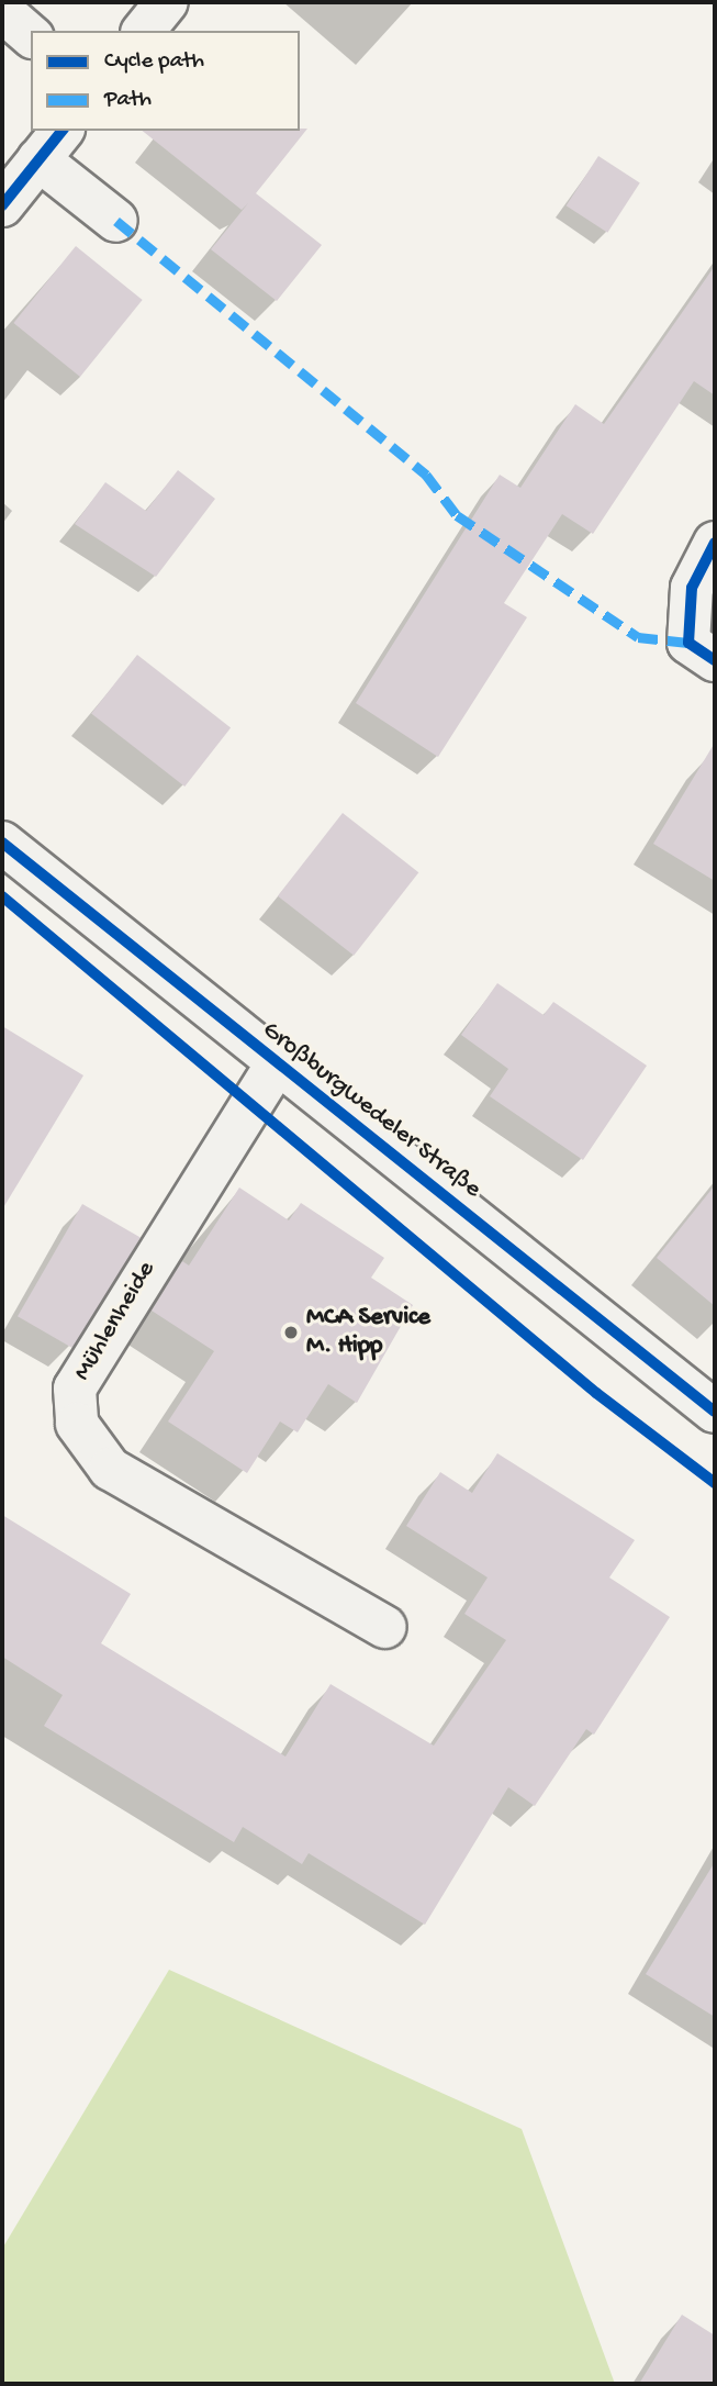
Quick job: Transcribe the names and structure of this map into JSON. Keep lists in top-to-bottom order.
{
  "streets": {
    "street": ["Großburgwedeler Straße", "Mühlenheide"]
  },
  "crossings": [
    ["Großburgwedeler Straße", "Mühlenheide"]
  ],
  "places": ["MCA Service M. Hipp"],
  "legend": ["Cycle path", "Path"]
}
